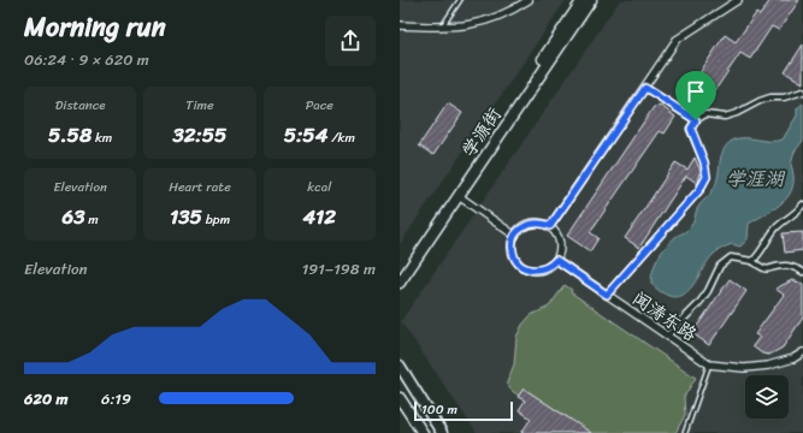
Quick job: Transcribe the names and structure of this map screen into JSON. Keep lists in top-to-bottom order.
{
  "streets": {
    "main road": ["学源街"],
    "street": ["闻涛东路"]
  },
  "water": ["学涯湖"],
  "scale_bar": "100 m",
  "page": {
    "heading": ["Morning run", "06:24 · 9 × 620 m"],
    "stats": [
      ["Distance", "5.58 km"],
      ["Time", "32:55"],
      ["Pace", "5:54 /km"],
      ["Elevation", "63 m"],
      ["Heart rate", "135 bpm"],
      ["kcal", "412"]
    ],
    "chart": ["Elevation", "191–198 m"],
    "list": [
      {
        "name": "620 m",
        "note": "6:19"
      }
    ],
    "scale": "100 m"
  }
}
